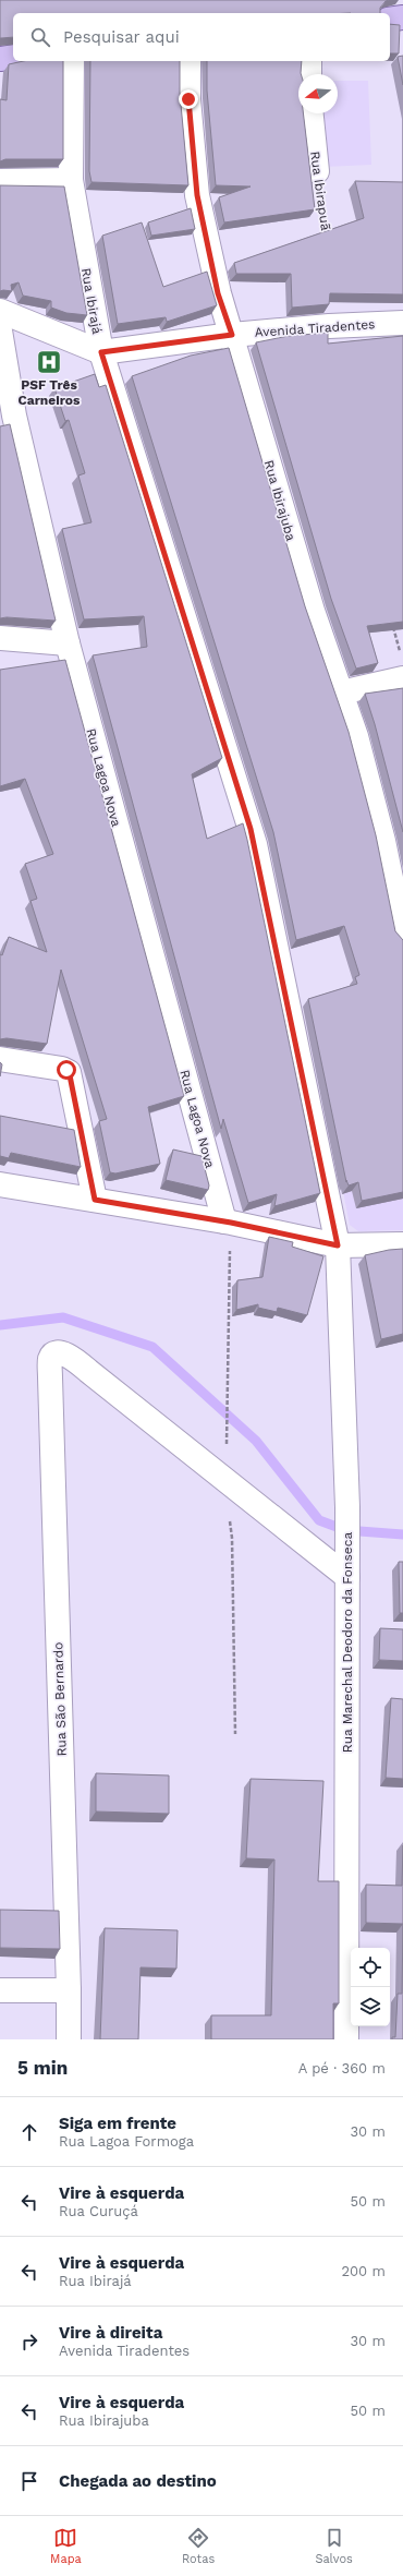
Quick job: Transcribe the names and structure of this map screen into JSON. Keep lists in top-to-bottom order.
{
  "streets": {
    "street": [
      "Rua Ibirapuã",
      "Rua Ibirajá",
      "Avenida Tiradentes",
      "Rua Ibirajuba",
      "Rua Lagoa Nova",
      "Rua Marechal Deodoro da Fonseca",
      "Rua São Bernardo"
    ]
  },
  "crossings": [
    ["Rua Ibirajá", "Avenida Tiradentes"],
    ["Rua Ibirajá", "Rua Marechal Deodoro da Fonseca"],
    ["Avenida Tiradentes", "Rua Ibirajuba"],
    ["Rua Marechal Deodoro da Fonseca", "Rua São Bernardo"]
  ],
  "places": {
    "hospital": ["PSF Três Carneiros"]
  },
  "north": "left",
  "page": {
    "search": "Pesquisar aqui",
    "heading": ["5 min", "A pé · 360 m"],
    "list": [
      ["Siga em frente", "Rua Lagoa Formoga", "30 m"],
      ["Vire à esquerda", "Rua Curuçá", "50 m"],
      ["Vire à esquerda", "Rua Ibirajá", "200 m"],
      ["Vire à direita", "Avenida Tiradentes", "30 m"],
      ["Vire à esquerda", "Rua Ibirajuba", "50 m"],
      "Chegada ao destino"
    ],
    "nav": ["Mapa", "Rotas", "Salvos"]
  }
}
